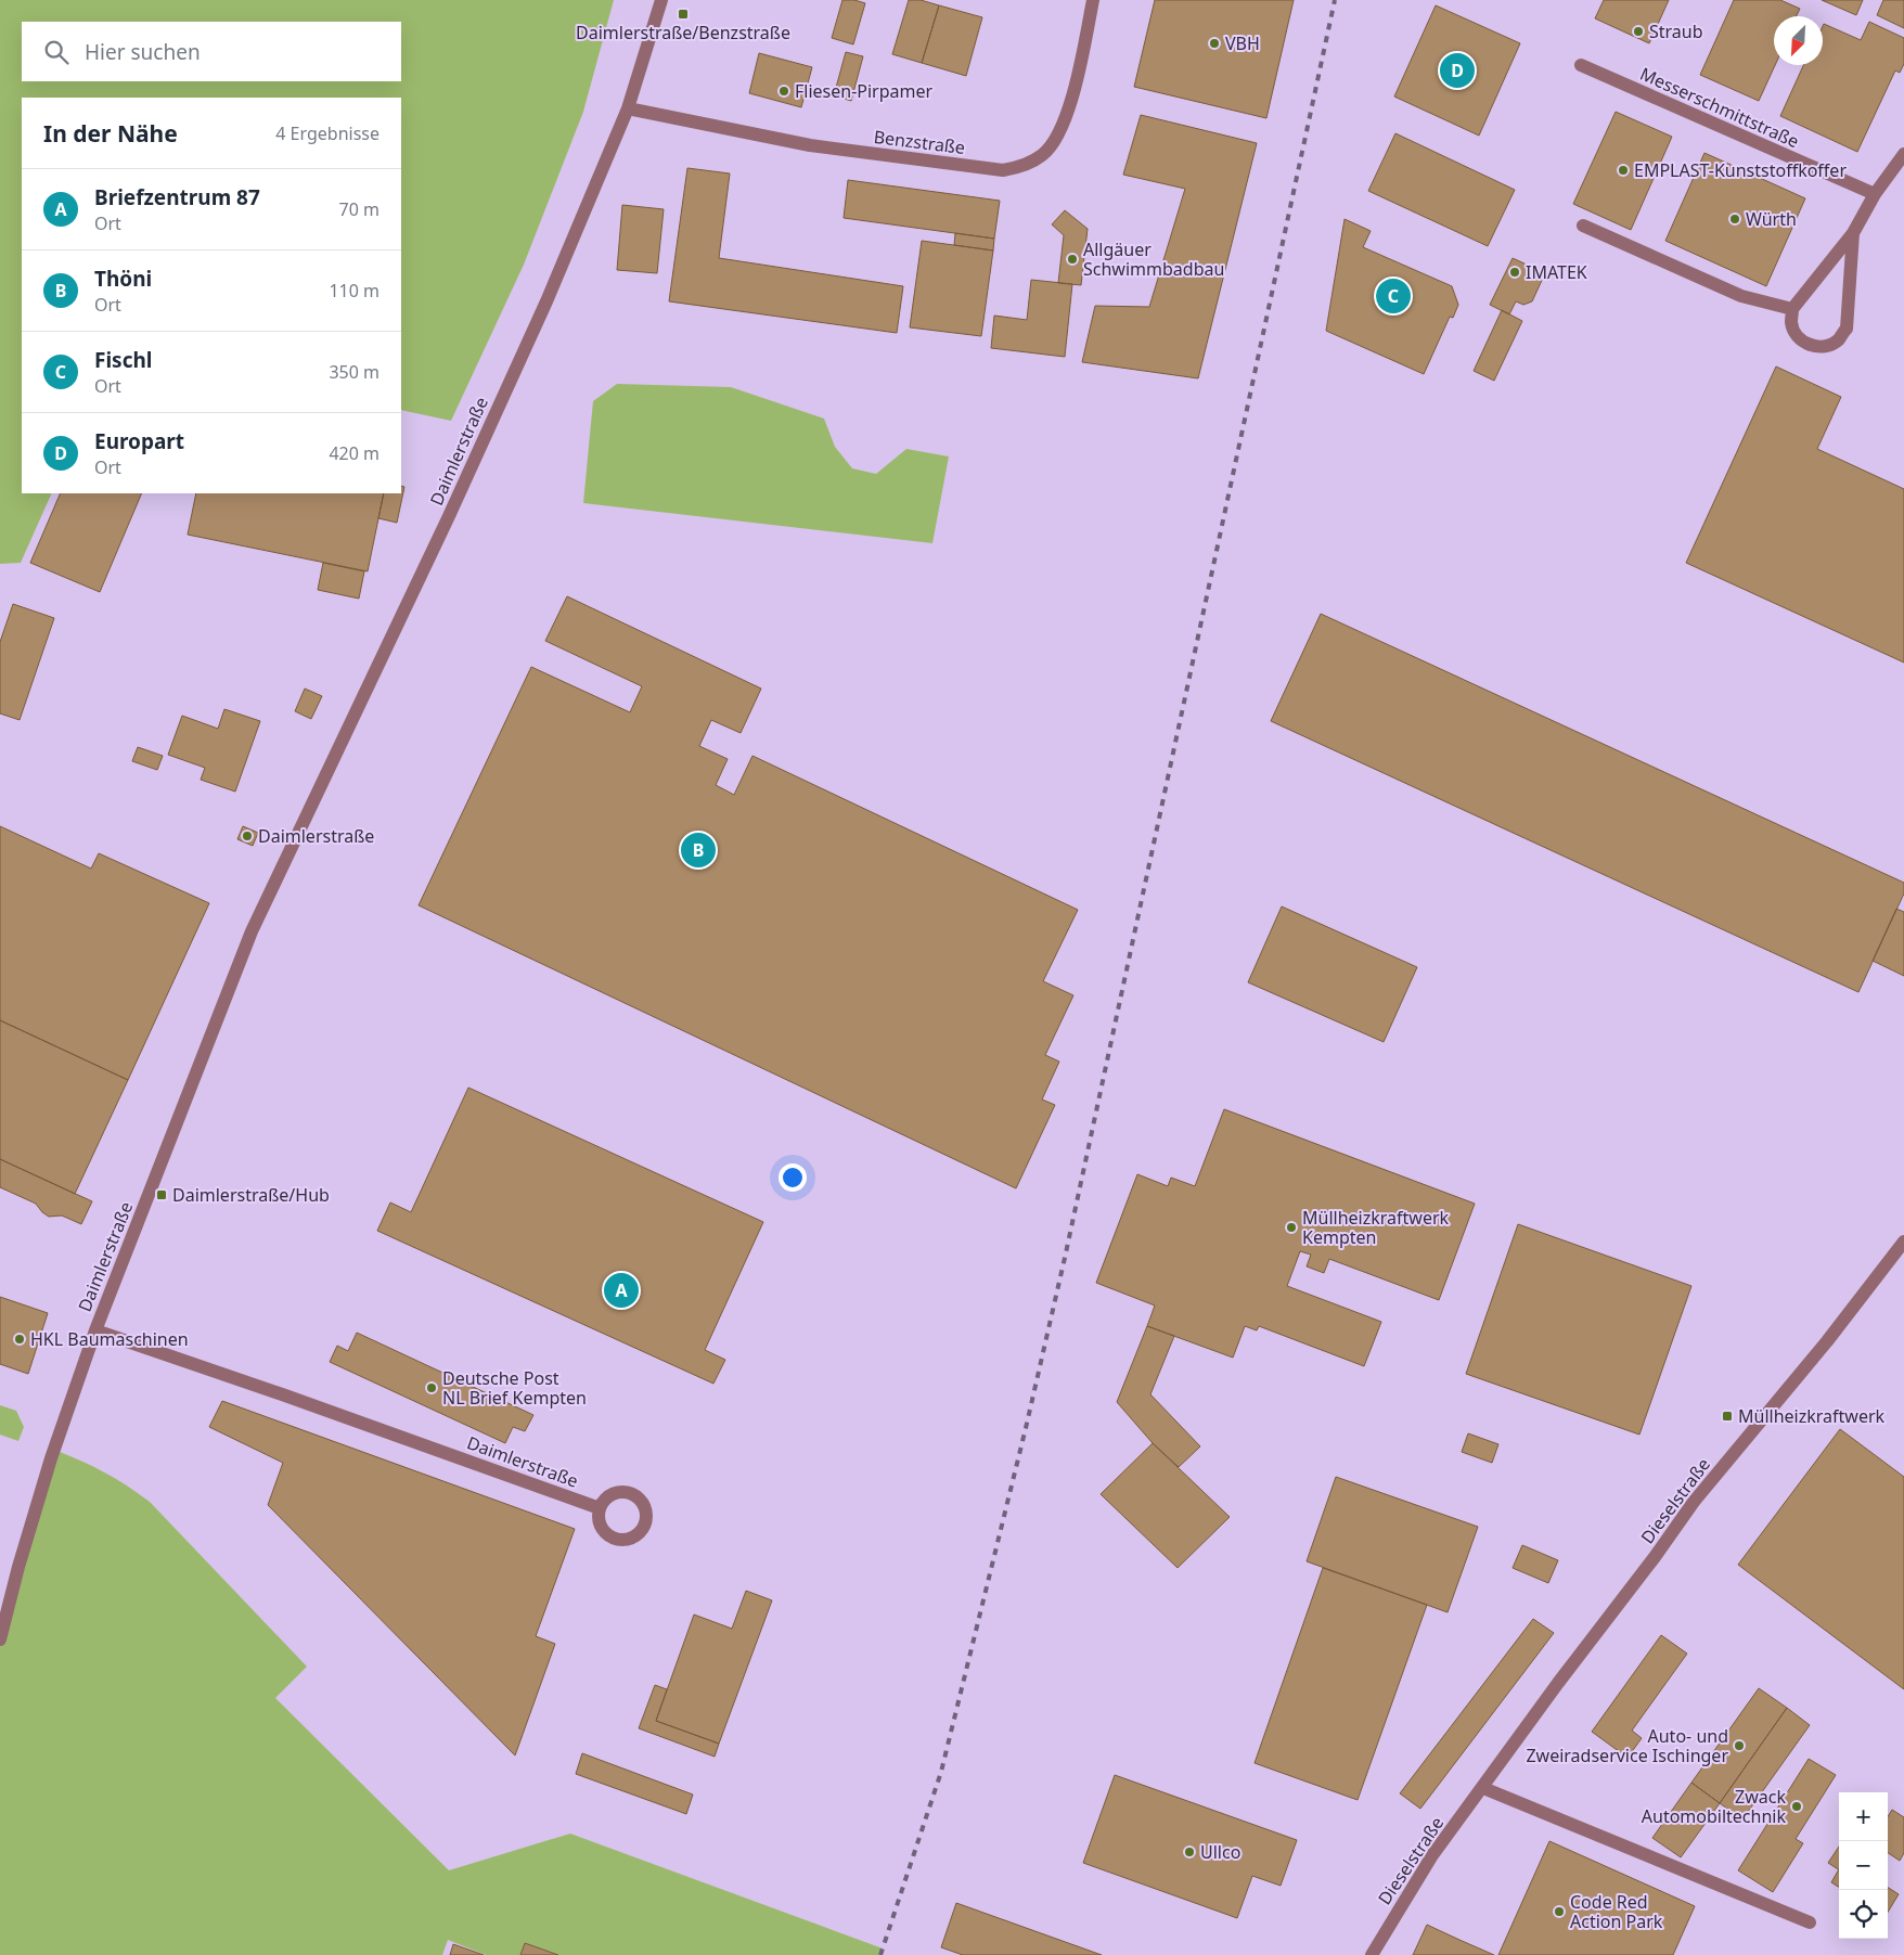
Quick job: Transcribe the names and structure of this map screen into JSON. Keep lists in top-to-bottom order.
{
  "streets": {
    "street": [
      "Messerschmittstraße",
      "Benzstraße",
      "Daimlerstraße",
      "Dieselstraße"
    ]
  },
  "crossings": [
    ["Benzstraße", "Daimlerstraße"]
  ],
  "places": {
    "transit": ["Daimlerstraße/Benzstraße", "Daimlerstraße/Hub", "Müllheizkraftwerk"],
    "other": [
      "Straub",
      "VBH",
      "Fliesen-Pirpamer",
      "EMPLAST-Kunststoffkoffer",
      "Würth",
      "Allgäuer Schwimmbadbau",
      "IMATEK",
      "Daimlerstraße",
      "Müllheizkraftwerk Kempten",
      "HKL Baumaschinen",
      "Deutsche Post NL Brief Kempten",
      "Auto- und Zweiradservice Ischinger",
      "Zwack Automobiltechnik",
      "Ullco",
      "Code Red Action Park"
    ]
  },
  "north": "bottom left",
  "page": {
    "search": "Hier suchen",
    "pins": [
      "D",
      "C",
      "B",
      "A"
    ],
    "heading": ["In der Nähe", "4 Ergebnisse"],
    "list": [
      {
        "mark": "A",
        "name": "Briefzentrum 87",
        "note": "Ort",
        "value": "70 m"
      },
      {
        "mark": "B",
        "name": "Thöni",
        "note": "Ort",
        "value": "110 m"
      },
      {
        "mark": "C",
        "name": "Fischl",
        "note": "Ort",
        "value": "350 m"
      },
      {
        "mark": "D",
        "name": "Europart",
        "note": "Ort",
        "value": "420 m"
      }
    ],
    "map_buttons": ["+", "−"]
  }
}
